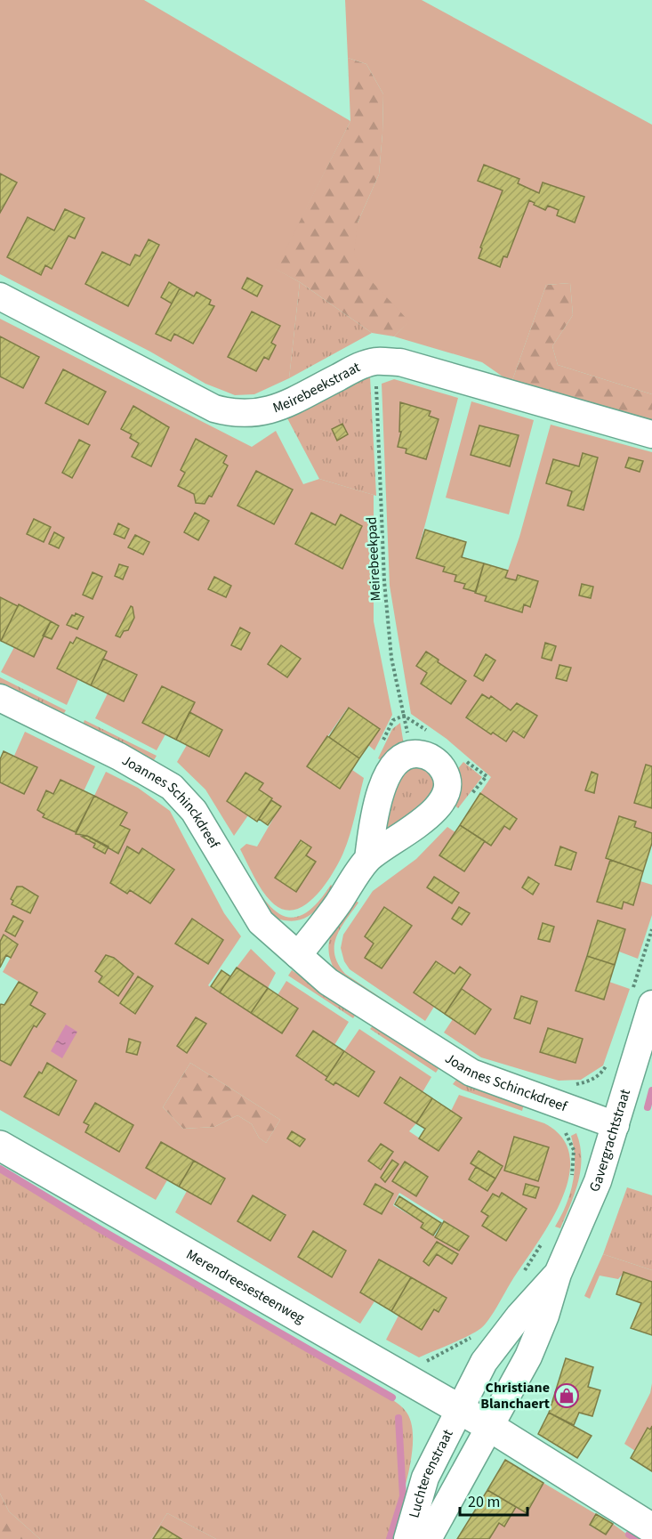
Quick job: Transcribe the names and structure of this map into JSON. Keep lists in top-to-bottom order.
{
  "streets": {
    "main road": ["Merendreesesteenweg"],
    "street": [
      "Meirebeekstraat",
      "Joannes Schinckdreef",
      "Gavergrachtstraat",
      "Luchterenstraat"
    ],
    "path": ["Meirebeekpad"]
  },
  "crossings": [
    ["Meirebeekstraat", "Meirebeekpad"],
    ["Joannes Schinckdreef", "Gavergrachtstraat"],
    ["Gavergrachtstraat", "Merendreesesteenweg"],
    ["Gavergrachtstraat", "Luchterenstraat"],
    ["Merendreesesteenweg", "Luchterenstraat"]
  ],
  "places": {
    "shop": ["Christiane Blanchaert"]
  },
  "scale_bar": "20 m"
}
